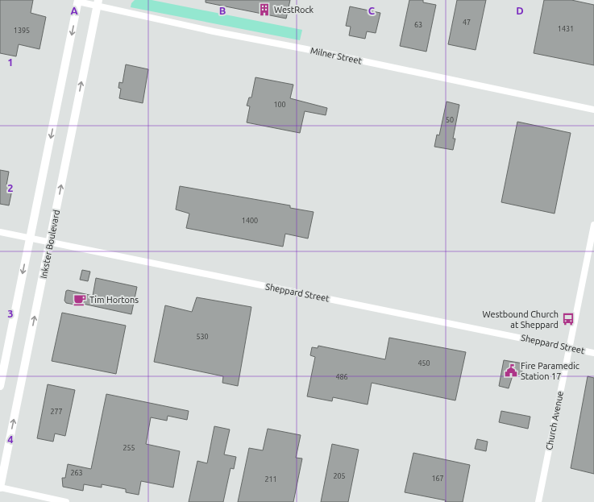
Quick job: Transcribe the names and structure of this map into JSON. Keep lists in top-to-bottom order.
{
  "streets": {
    "main road": ["Inkster Boulevard"],
    "street": ["Milner Street", "Sheppard Street", "Church Avenue"]
  },
  "crossings": [
    ["Milner Street", "Inkster Boulevard"],
    ["Inkster Boulevard", "Sheppard Street"],
    ["Sheppard Street", "Church Avenue"]
  ],
  "places": {
    "building": ["WestRock"],
    "cafe": ["Tim Hortons"],
    "bus stop": ["Westbound Church at Sheppard"],
    "public building": ["Fire Paramedic Station 17"]
  },
  "house_numbers": [
    "47",
    "63",
    "1431",
    "1395",
    "100",
    "50",
    "1400",
    "530",
    "450",
    "486",
    "277",
    "255",
    "263",
    "205",
    "167",
    "211"
  ],
  "grid": {
    "columns": [
      "A",
      "B",
      "C",
      "D"
    ],
    "rows": [
      "1",
      "2",
      "3",
      "4"
    ]
  }
}
